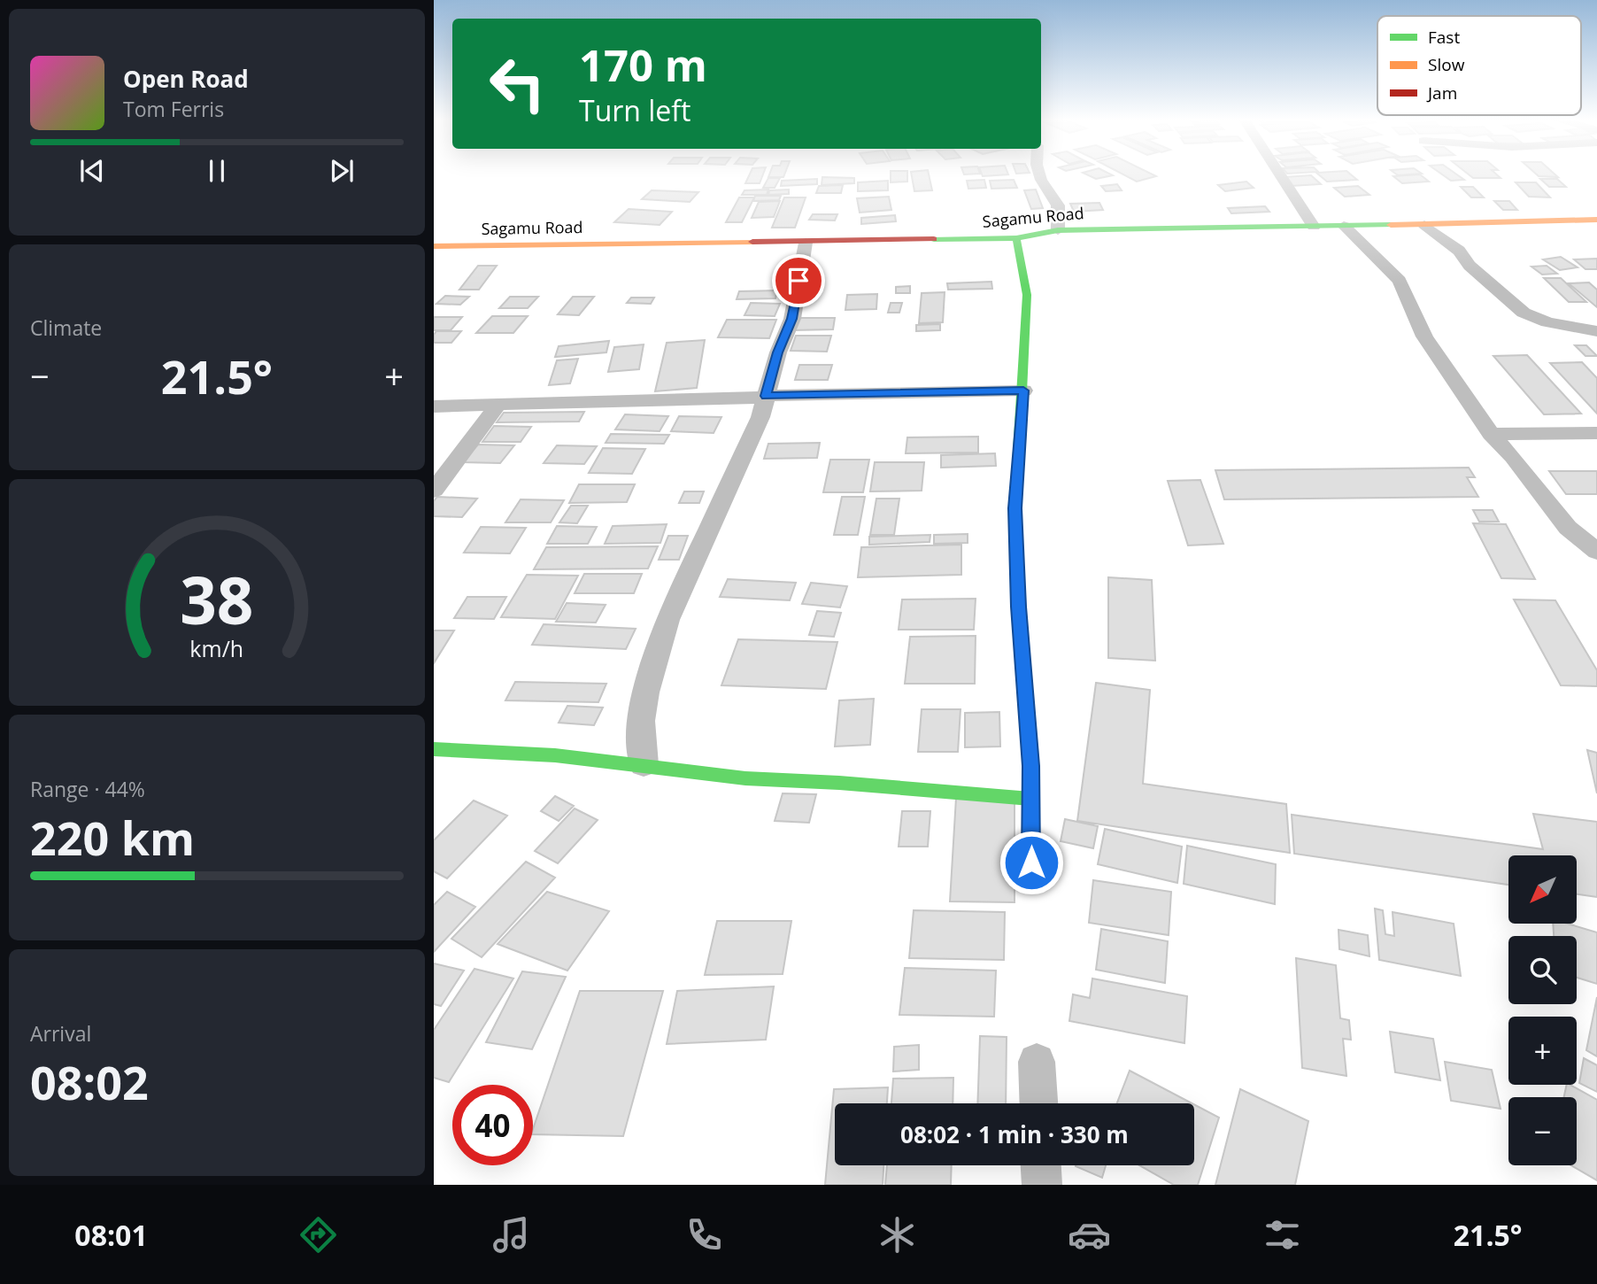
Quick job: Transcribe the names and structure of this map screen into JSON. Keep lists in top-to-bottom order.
{
  "streets": {
    "main road": ["Sagamu Road"]
  },
  "legend": ["Fast", "Slow", "Jam"],
  "north": "bottom left",
  "page": {
    "turn": ["170 m", "Turn left"],
    "song": ["Open Road", "Tom Ferris"],
    "tile": [
      "Climate",
      ["Range · 44%", "220 km"],
      ["Arrival", "08:02"]
    ],
    "heat": ["−", "21.5°", "+"],
    "map_buttons": ["+", "−"],
    "limit": "40",
    "trip": "08:02 · 1 min · 330 m",
    "tabs": ["08:01", "21.5°"],
    "gauge": ["38", "km/h"]
  }
}
